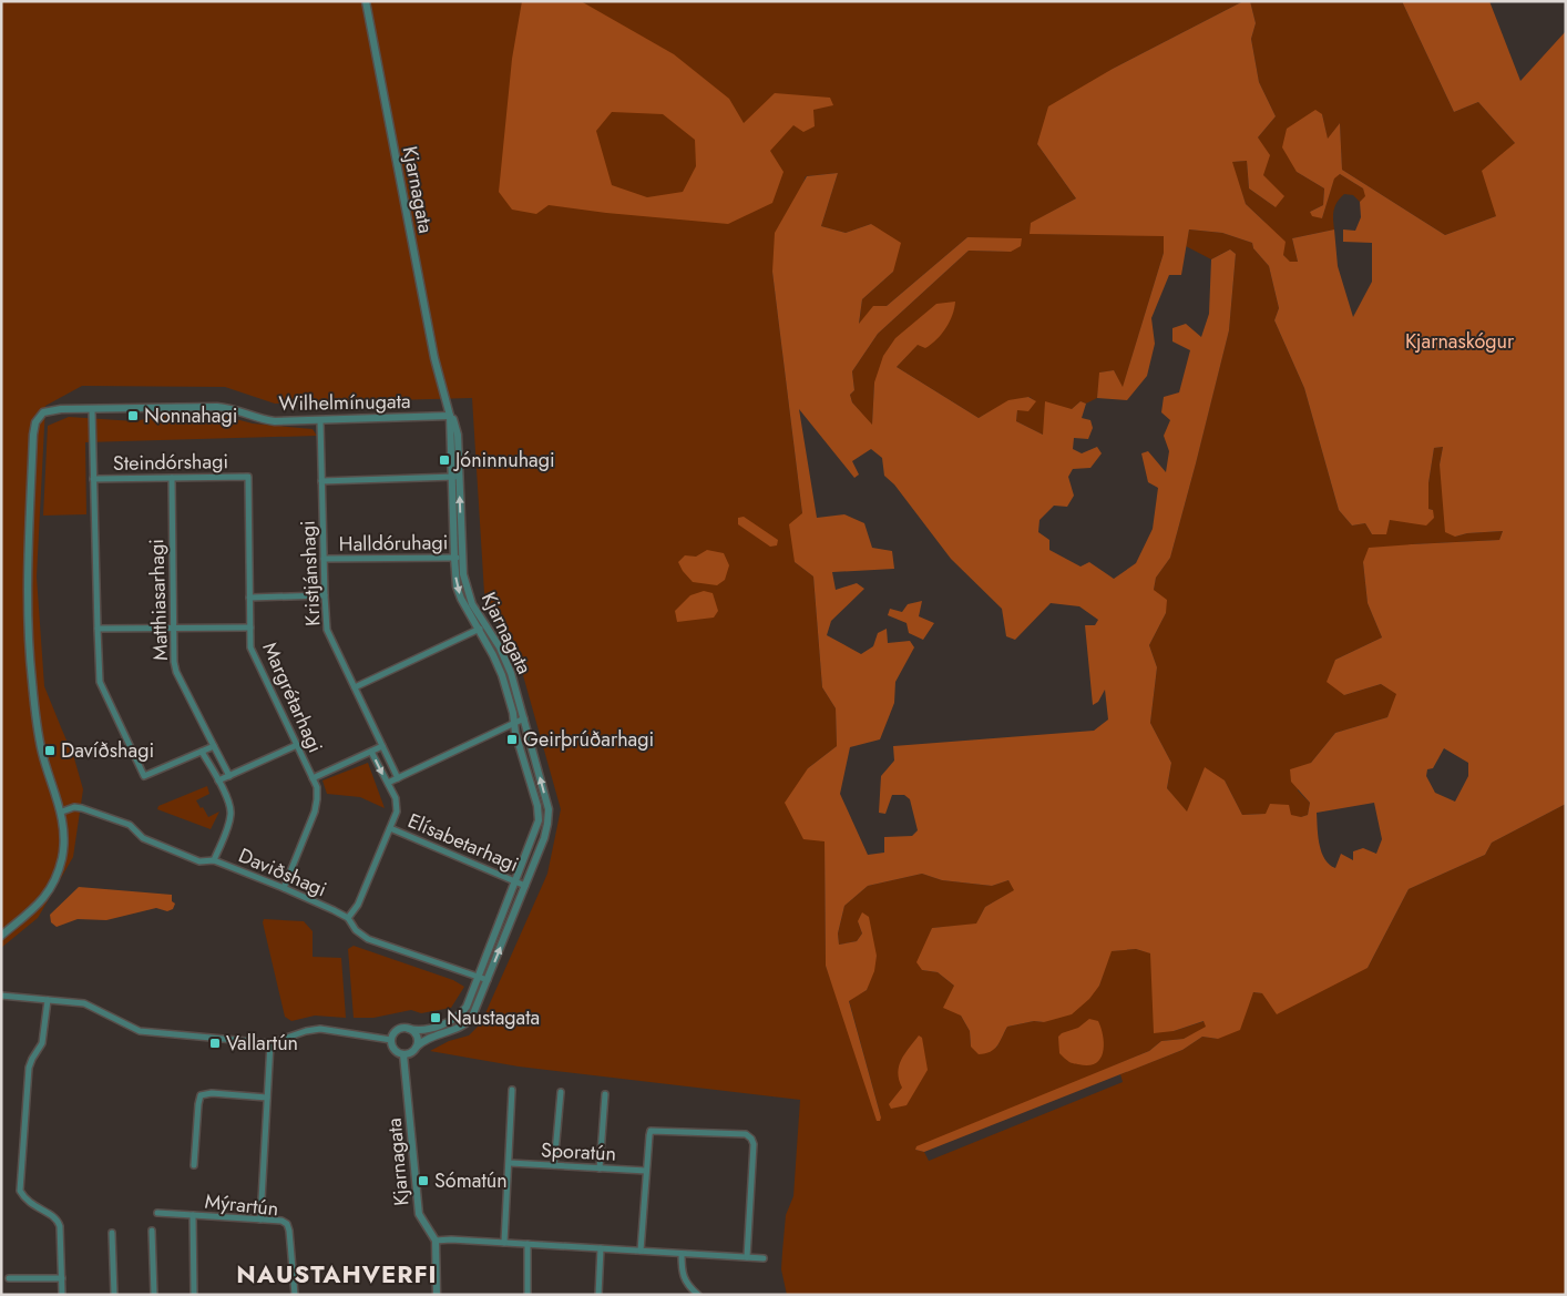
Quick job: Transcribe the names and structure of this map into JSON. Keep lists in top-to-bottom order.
{
  "streets": {
    "street": [
      "Kjarnagata",
      "Wilhelmínugata",
      "Steindórshagi",
      "Halldóruhagi",
      "Kristjánshagi",
      "Matthiasarhagi",
      "Margrétarhagi",
      "Elísabetarhagi",
      "Daviðshagi",
      "Sporatún",
      "Mýrartún"
    ]
  },
  "crossings": [
    ["Kjarnagata", "Wilhelmínugata"],
    ["Kjarnagata", "Halldóruhagi"],
    ["Kjarnagata", "Elísabetarhagi"],
    ["Kjarnagata", "Daviðshagi"],
    ["Wilhelmínugata", "Kristjánshagi"],
    ["Wilhelmínugata", "Daviðshagi"],
    ["Steindórshagi", "Matthiasarhagi"],
    ["Steindórshagi", "Margrétarhagi"],
    ["Halldóruhagi", "Kristjánshagi"],
    ["Margrétarhagi", "Daviðshagi"]
  ],
  "districts": ["NAUSTAHVERFI"],
  "parks": ["Kjarnaskógur"],
  "places": {
    "transit": [
      "Nonnahagi",
      "Jóninnuhagi",
      "Geirþrúðarhagi",
      "Davíðshagi",
      "Naustagata",
      "Vallartún",
      "Sómatún"
    ]
  }
}
